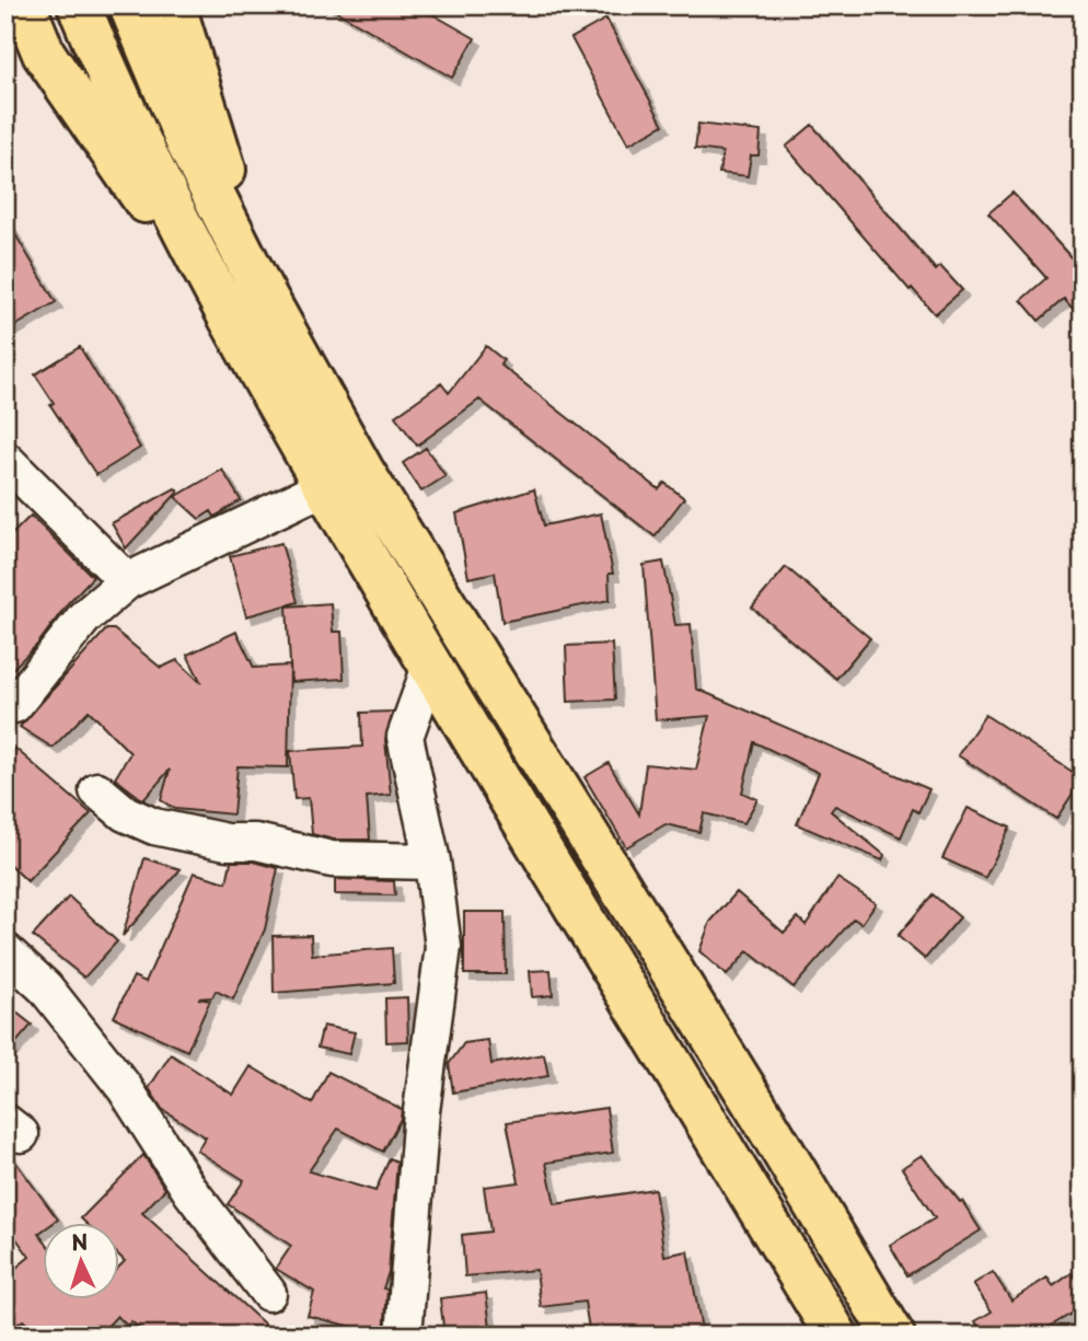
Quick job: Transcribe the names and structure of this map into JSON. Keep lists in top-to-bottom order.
{
  "north": "top"
}
